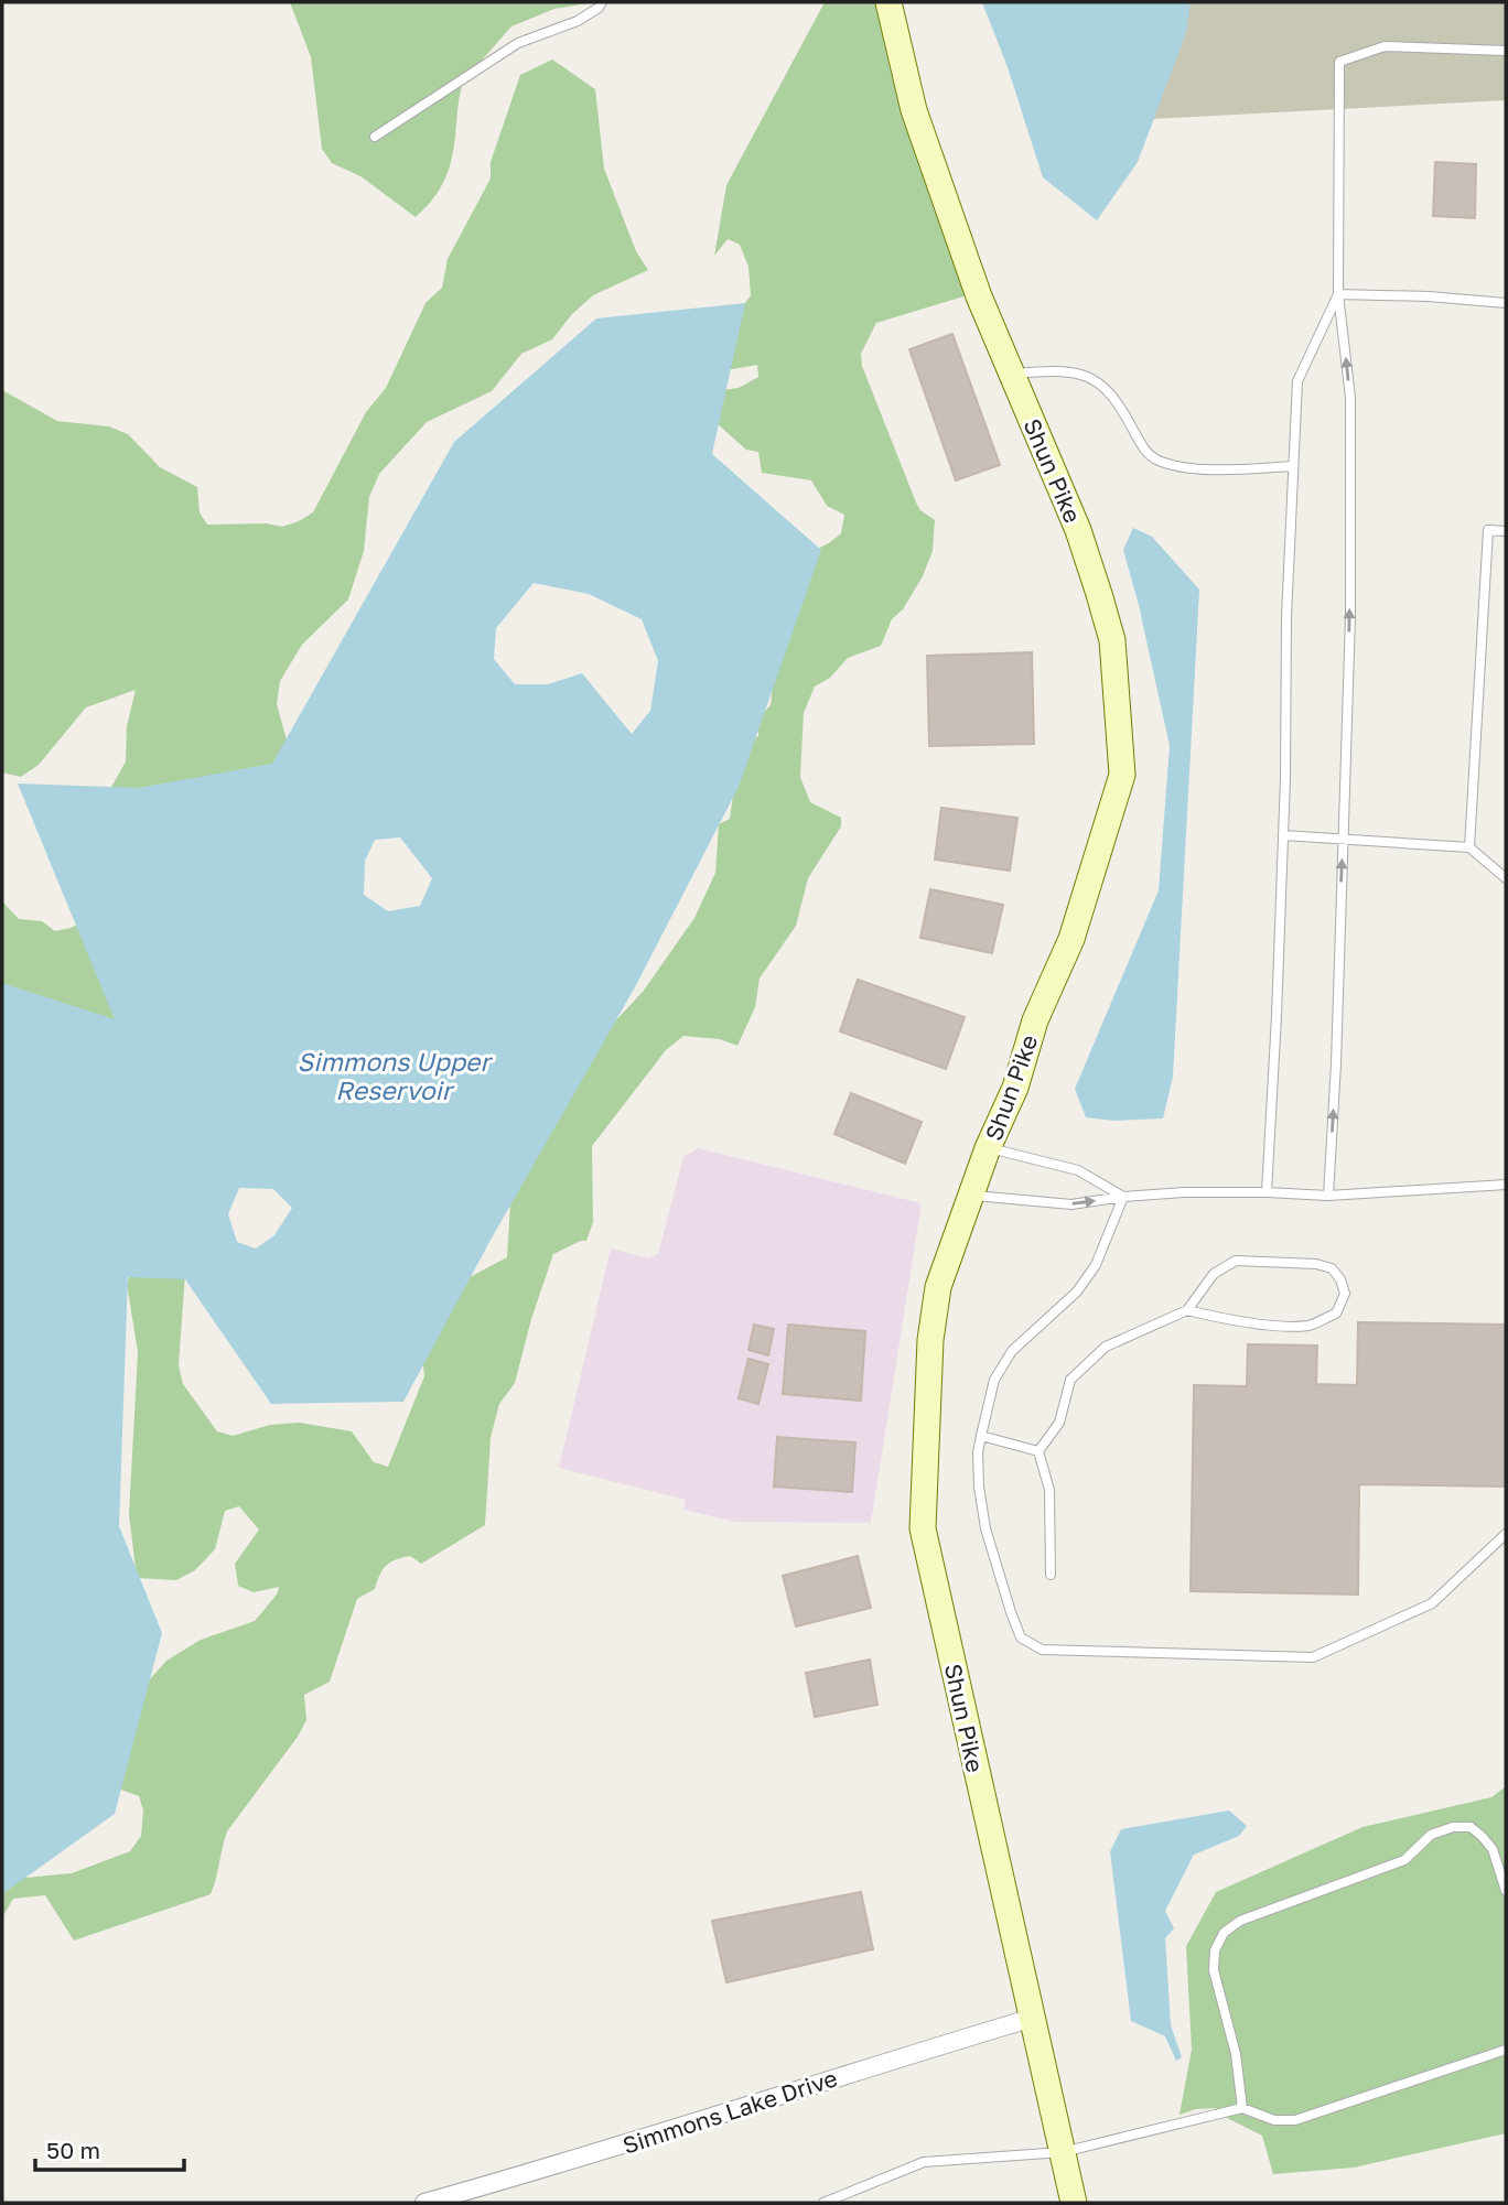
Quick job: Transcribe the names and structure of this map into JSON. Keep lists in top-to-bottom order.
{
  "streets": {
    "main road": ["Shun Pike"],
    "street": ["Simmons Lake Drive"]
  },
  "crossings": [
    ["Shun Pike", "Simmons Lake Drive"]
  ],
  "water": ["Simmons Upper Reservoir"],
  "scale_bar": "50 m"
}
